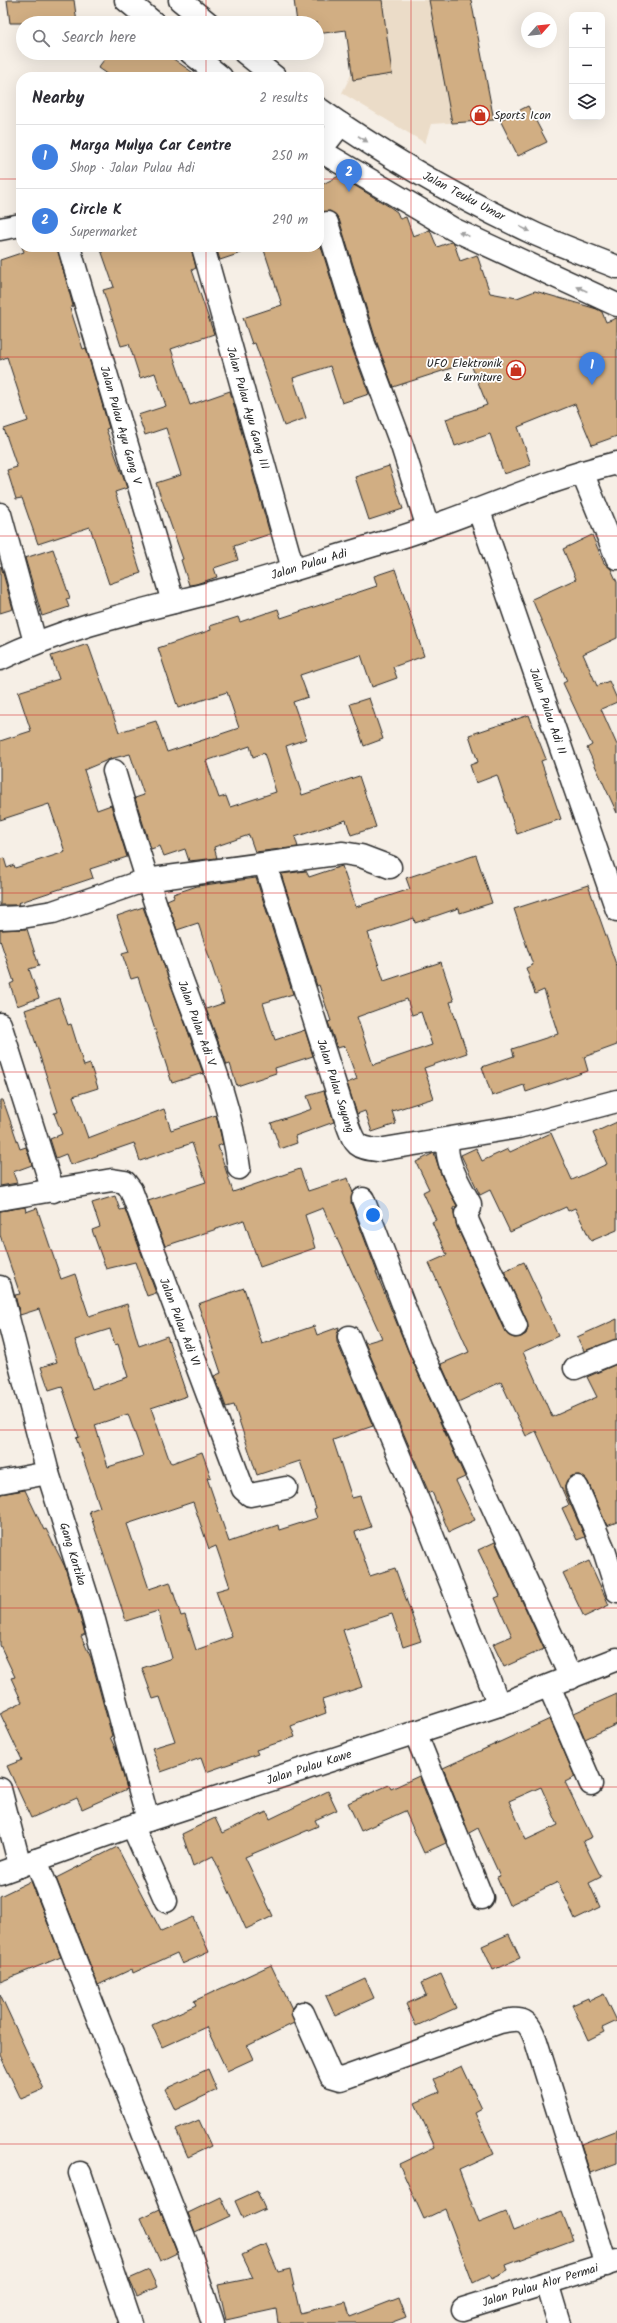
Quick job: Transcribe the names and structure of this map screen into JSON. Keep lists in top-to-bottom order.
{
  "streets": {
    "street": [
      "Jalan Teuku Umar",
      "Jalan Pulau Ayu Gang III",
      "Jalan Pulau Ayu Gang V",
      "Jalan Pulau Adi",
      "Jalan Pulau Adi II",
      "Jalan Pulau Adi V",
      "Jalan Pulau Sayang",
      "Jalan Pulau Adi VI",
      "Gang Kartika",
      "Jalan Pulau Kawe",
      "Jalan Pulau Alor Permai"
    ]
  },
  "crossings": [
    ["Jalan Pulau Ayu Gang III", "Jalan Pulau Adi"],
    ["Jalan Pulau Ayu Gang V", "Jalan Pulau Adi"],
    ["Jalan Pulau Adi", "Jalan Pulau Adi II"],
    ["Gang Kartika", "Jalan Pulau Kawe"]
  ],
  "places": {
    "shop": ["Sports Icon", "UFO Elektronik & Furniture"]
  },
  "north": "top right",
  "page": {
    "map_buttons": ["+", "−"],
    "search": "Search here",
    "heading": ["Nearby", "2 results"],
    "list": [
      {
        "mark": "1",
        "name": "Marga Mulya Car Centre",
        "note": "Shop · Jalan Pulau Adi",
        "value": "250 m"
      },
      {
        "mark": "2",
        "name": "Circle K",
        "note": "Supermarket",
        "value": "290 m"
      }
    ],
    "pins": ["2", "1"]
  }
}
